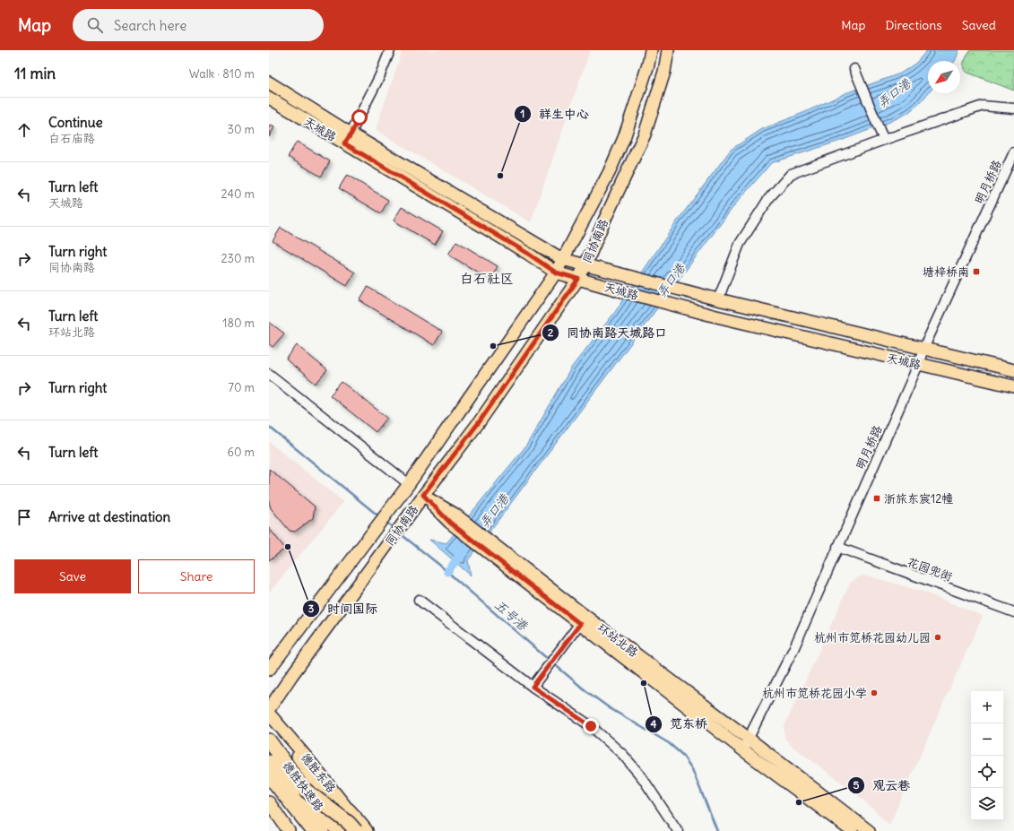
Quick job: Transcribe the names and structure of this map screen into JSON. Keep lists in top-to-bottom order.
{
  "streets": {
    "highway": ["德胜快速路"],
    "main road": [
      "天城路",
      "同协南路",
      "环站北路",
      "德胜东路"
    ],
    "street": ["明月桥路", "花园兜街"]
  },
  "crossings": [
    ["天城路", "明月桥路"],
    ["天城路", "同协南路"],
    ["明月桥路", "花园兜街"],
    ["明月桥路", "环站北路"],
    ["同协南路", "环站北路"]
  ],
  "districts": ["白石社区"],
  "water": ["弄口港", "五号港"],
  "places": {
    "other": [
      "祥生中心",
      "同协南路天城路口",
      "时间国际",
      "杭州市笕桥花园幼儿园",
      "笕东桥",
      "杭州市笕桥花园小学",
      "观云巷"
    ],
    "transit": ["塘梓桥南", "浙旅东宸12幢"]
  },
  "north": "bottom left",
  "page": {
    "header": "Map",
    "search": "Search here",
    "nav": ["Map", "Directions", "Saved"],
    "heading": ["11 min", "Walk · 810 m"],
    "list": [
      ["Continue", "白石庙路", "30 m"],
      ["Turn left", "天城路", "240 m"],
      ["Turn right", "同协南路", "230 m"],
      ["Turn left", "环站北路", "180 m"],
      ["Turn right", "70 m"],
      ["Turn left", "60 m"],
      "Arrive at destination"
    ],
    "buttons": ["Save", "Share"],
    "map_buttons": ["+", "−"]
  }
}
